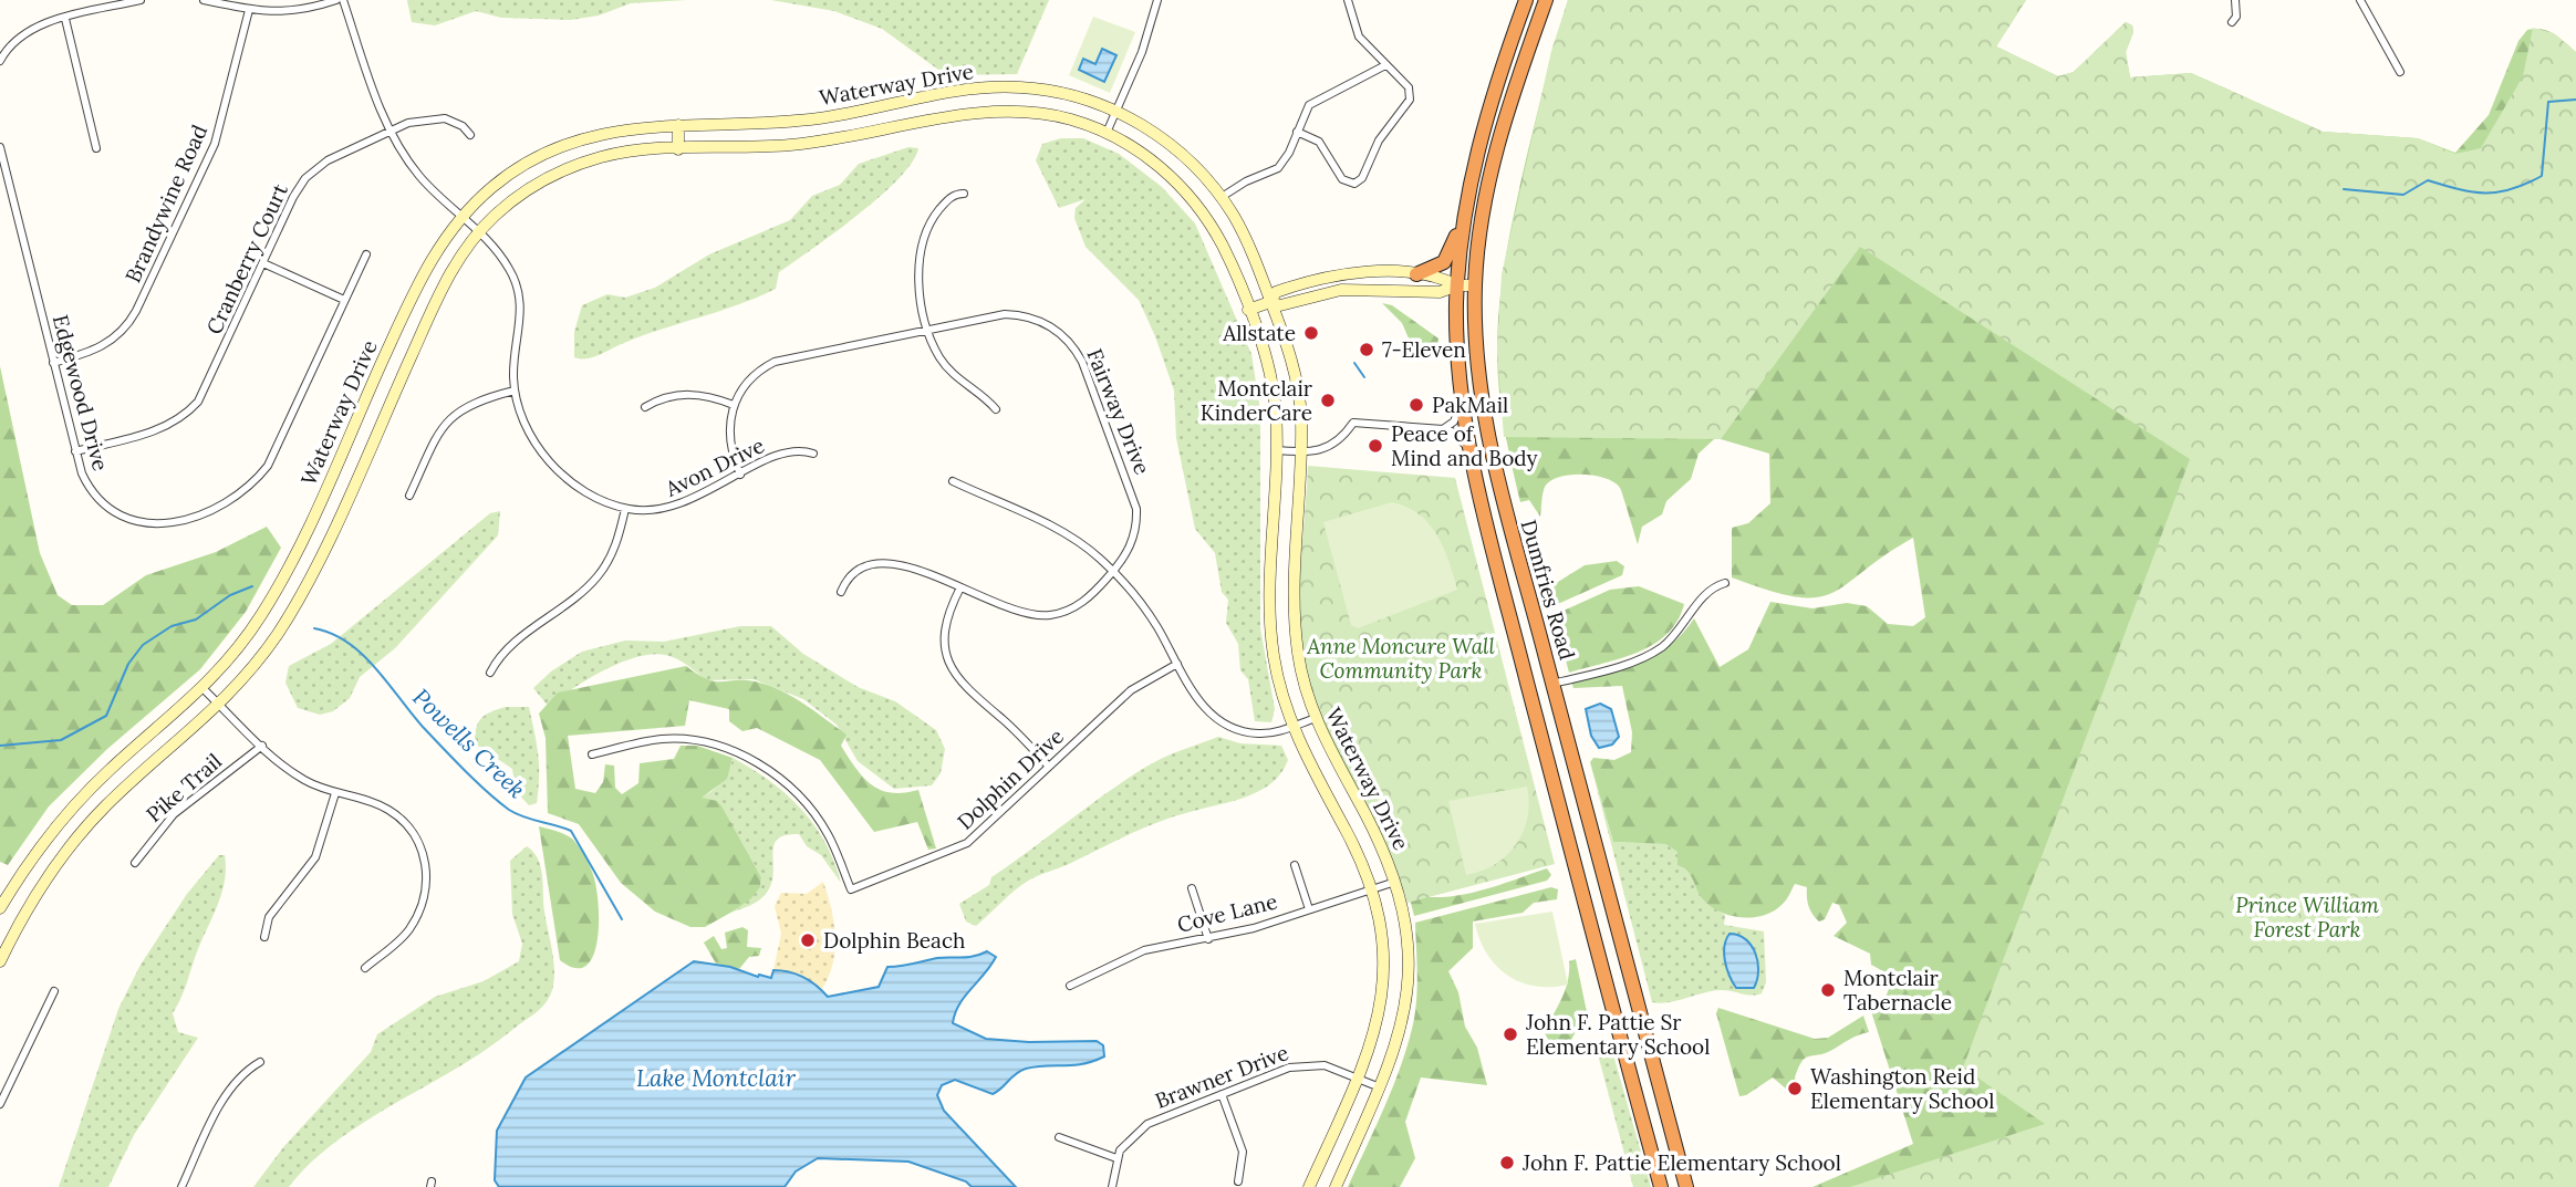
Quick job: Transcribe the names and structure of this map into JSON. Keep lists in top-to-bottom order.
{
  "streets": {
    "highway": ["Dumfries Road"],
    "main road": ["Waterway Drive"],
    "street": [
      "Brandywine Road",
      "Cranberry Court",
      "Edgewood Drive",
      "Fairway Drive",
      "Avon Drive",
      "Dolphin Drive",
      "Pike Trail",
      "Cove Lane",
      "Brawner Drive"
    ]
  },
  "crossings": [
    ["Waterway Drive", "Avon Drive"],
    ["Waterway Drive", "Cove Lane"],
    ["Waterway Drive", "Brawner Drive"],
    ["Brandywine Road", "Edgewood Drive"],
    ["Cranberry Court", "Edgewood Drive"],
    ["Cranberry Court", "Avon Drive"]
  ],
  "water": ["Powells Creek", "Lake Montclair"],
  "parks": ["Anne Moncure Wall Community Park", "Prince William Forest Park"],
  "places": [
    "Allstate",
    "7-Eleven",
    "Montclair KinderCare",
    "PakMail",
    "Peace of Mind and Body",
    "Dolphin Beach",
    "Montclair Tabernacle",
    "John F. Pattie Sr Elementary School",
    "Washington Reid Elementary School",
    "John F. Pattie Elementary School"
  ]
}
